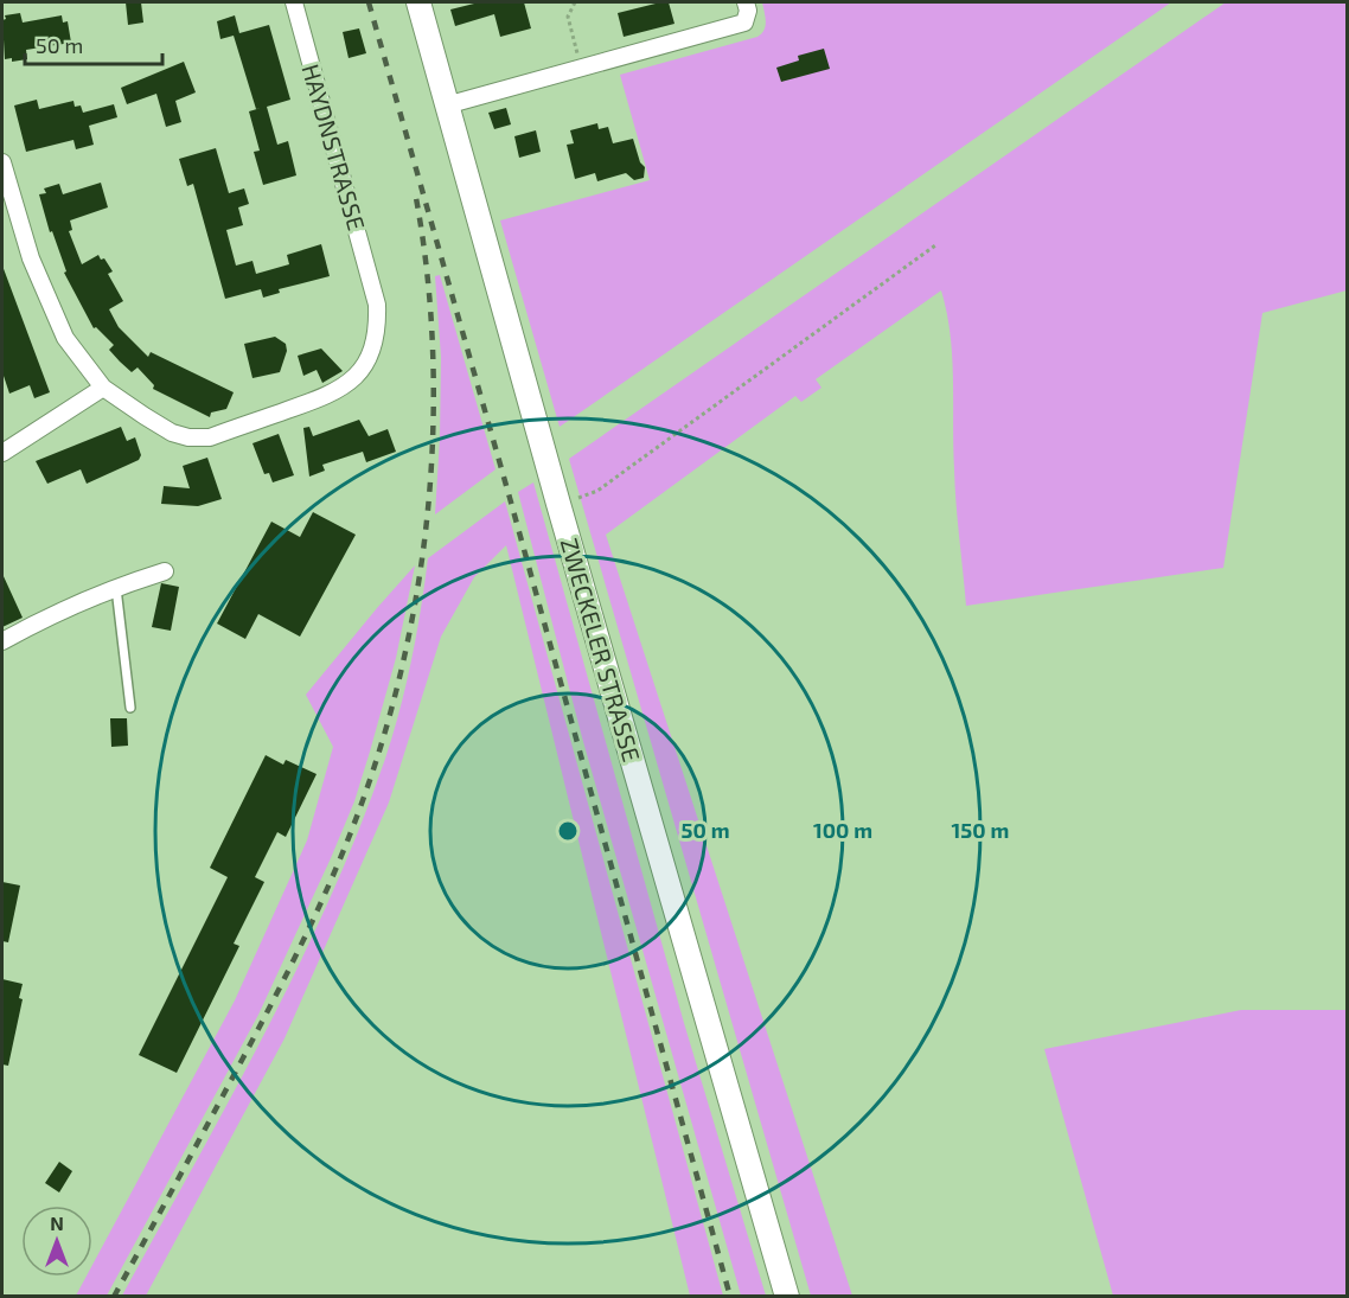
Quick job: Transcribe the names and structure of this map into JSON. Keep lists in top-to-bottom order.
{
  "streets": {
    "street": ["HAYDNSTRASSE", "ZWECKELER STRASSE"]
  },
  "scale_bar": "50 m",
  "north": "top",
  "rings": ["50 m", "100 m", "150 m"]
}
